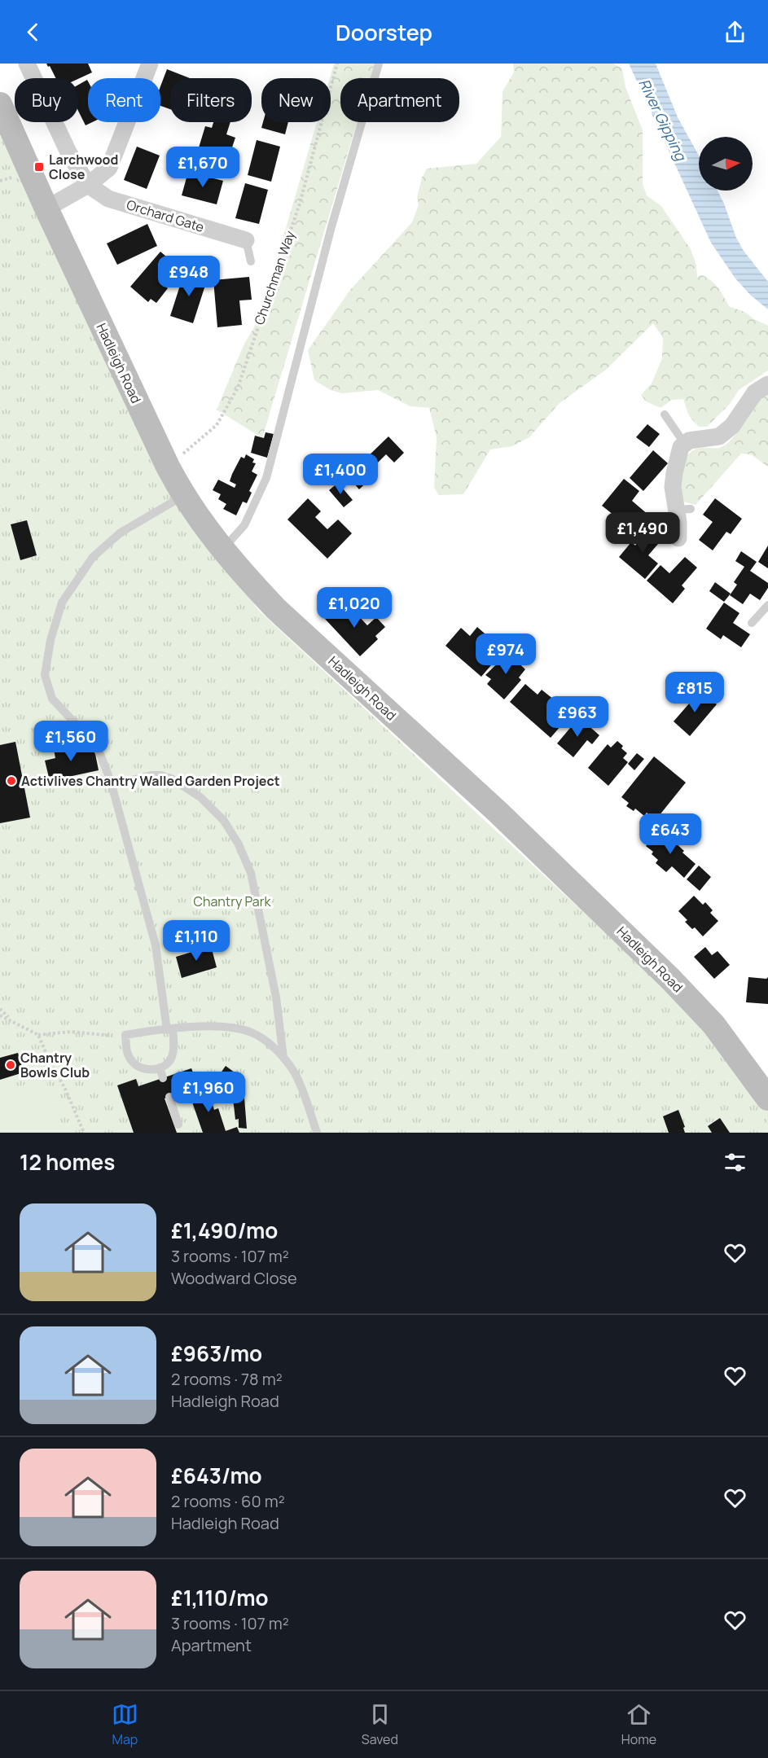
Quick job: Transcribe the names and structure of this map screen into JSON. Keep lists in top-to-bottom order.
{
  "streets": {
    "street": ["Orchard Gate", "Hadleigh Road"],
    "path": ["Churchman Way"]
  },
  "crossings": [
    ["Churchman Way", "Hadleigh Road"]
  ],
  "water": ["River Gipping"],
  "parks": ["Chantry Park"],
  "places": {
    "transit": ["Larchwood Close"],
    "other": ["Activlives Chantry Walled Garden Project", "Chantry Bowls Club"]
  },
  "north": "right",
  "page": {
    "header": "Doorstep",
    "chip": [
      "Buy",
      "Rent",
      "Filters",
      "New",
      "Apartment"
    ],
    "price": [
      "£1,670",
      "£948",
      "£1,400",
      "£1,490",
      "£1,020",
      "£974",
      "£815",
      "£963",
      "£1,560",
      "£643",
      "£1,110",
      "£1,960"
    ],
    "heading": "12 homes",
    "list": [
      {
        "name": "£1,490/mo",
        "note": "3 rooms · 107 m² · Woodward Close"
      },
      {
        "name": "£963/mo",
        "note": "2 rooms · 78 m² · Hadleigh Road"
      },
      {
        "name": "£643/mo",
        "note": "2 rooms · 60 m² · Hadleigh Road"
      },
      {
        "name": "£1,110/mo",
        "note": "3 rooms · 107 m² · Apartment"
      }
    ],
    "tabs": ["Map", "Saved", "Home"]
  }
}
